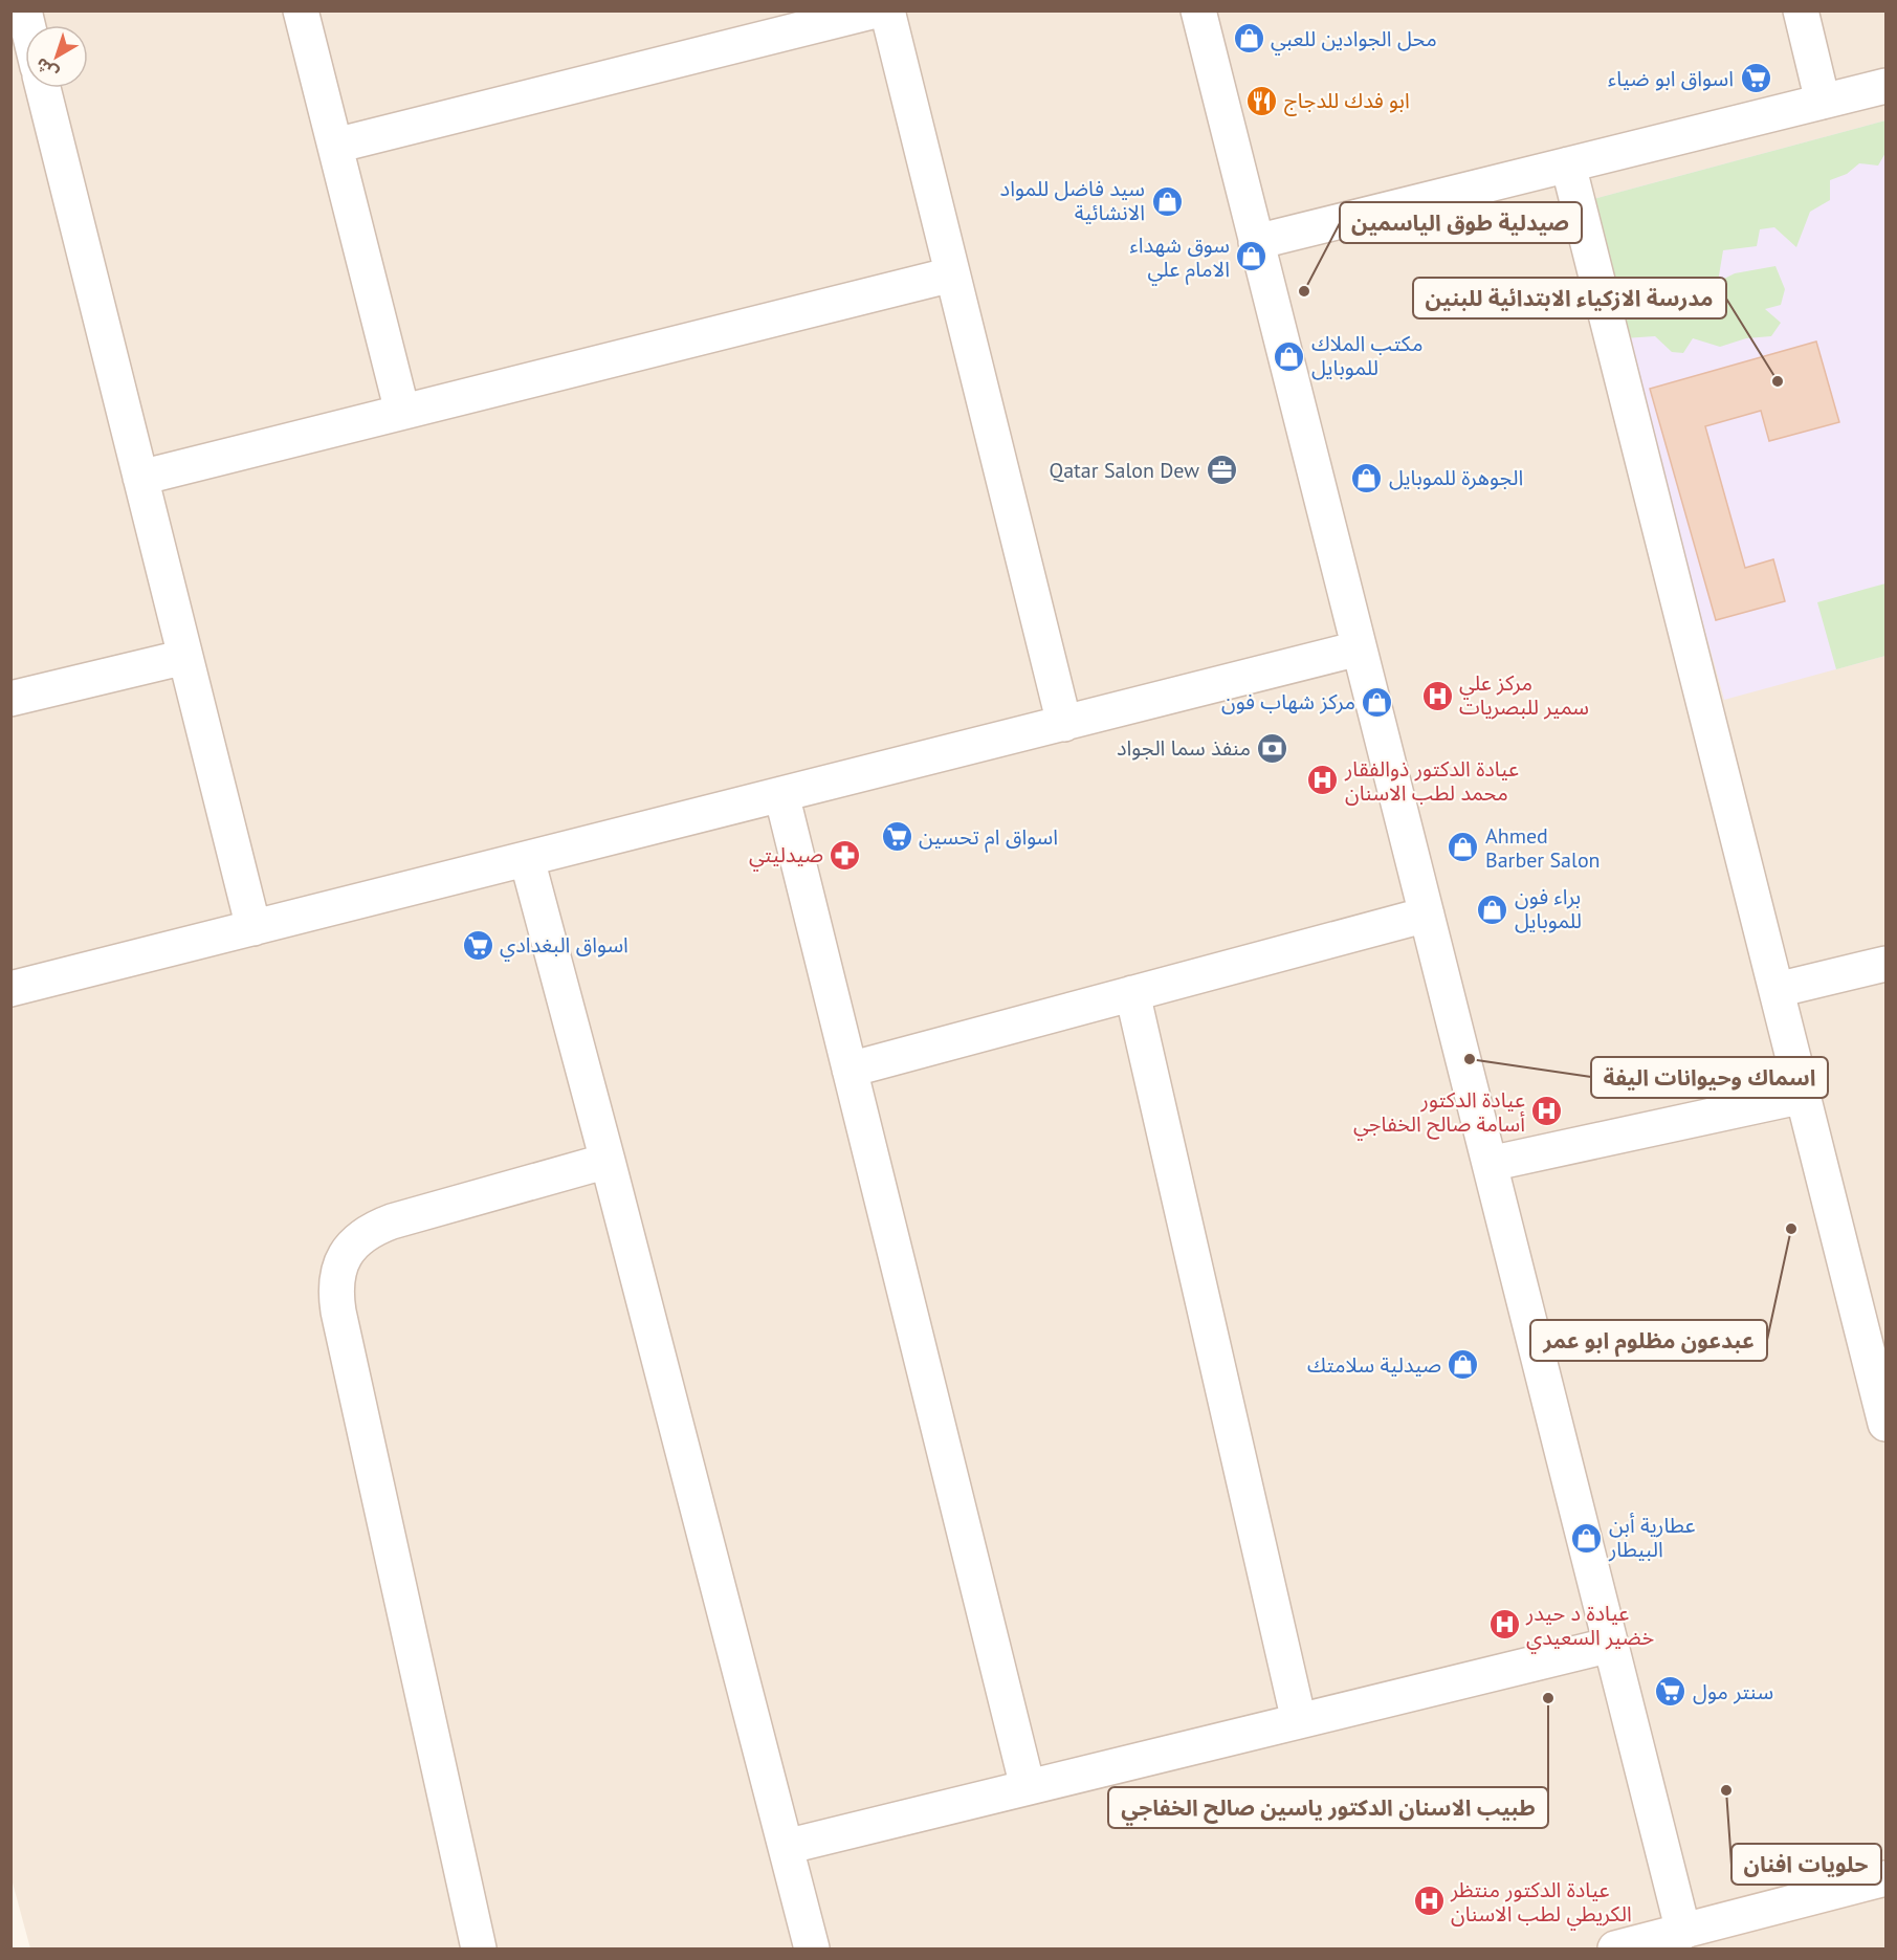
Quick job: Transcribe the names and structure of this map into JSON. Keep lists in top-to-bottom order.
{
  "places": {
    "shop": [
      "محل الجوادين للعبي",
      "سيد فاضل للمواد الانشائية",
      "سوق شهداء الامام علي",
      "مكتب الملاك للموبايل",
      "الجوهرة للموبايل",
      "مركز شهاب فون",
      "Ahmed Barber Salon",
      "براء فون للموبايل",
      "صيدلية سلامتك",
      "عطارية أبن البيطار"
    ],
    "supermarket": [
      "اسواق ابو ضياء",
      "اسواق ام تحسين",
      "اسواق البغدادي",
      "سنتر مول"
    ],
    "restaurant": ["ابو فدك للدجاج"],
    "other": [
      "صيدلية طوق الياسمين",
      "مدرسة الازكياء الابتدائية للبنين",
      "اسماك وحيوانات اليفة",
      "عبدعون مظلوم ابو عمر",
      "طبيب الاسنان الدكتور ياسين صالح الخفاجي",
      "حلويات افنان"
    ],
    "office": ["Qatar Salon Dew"],
    "hospital": [
      "مركز علي سمير للبصريات",
      "عيادة الدكتور ذوالفقار محمد لطب الاسنان",
      "عيادة الدكتور أسامة صالح الخفاجي",
      "عيادة د حيدر خضير السعيدي",
      "عيادة الدكتور منتظر الكريطي لطب الاسنان"
    ],
    "bank": ["منفذ سما الجواد"],
    "pharmacy": ["صيدليتي"]
  },
  "north": "bottom left"
}
